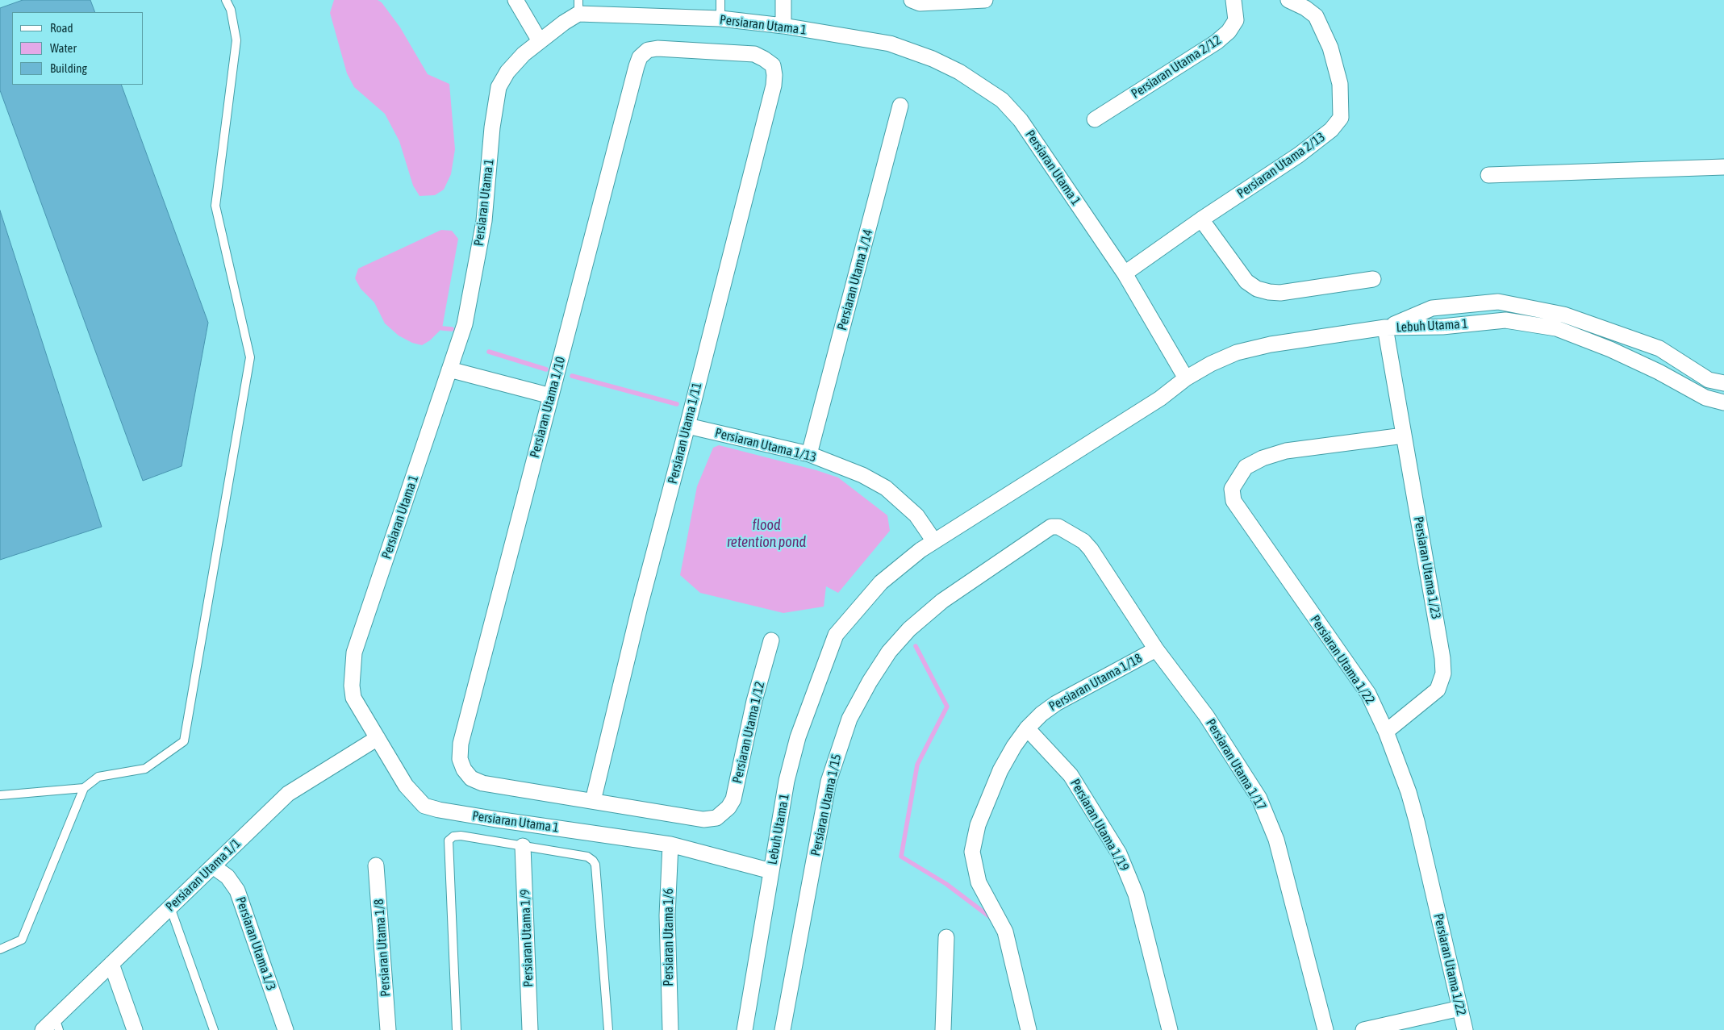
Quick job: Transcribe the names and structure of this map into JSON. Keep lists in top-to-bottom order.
{
  "streets": {
    "street": [
      "Persiaran Utama 1",
      "Persiaran Utama 2/12",
      "Persiaran Utama 2/13",
      "Persiaran Utama 1/14",
      "Lebuh Utama 1",
      "Persiaran Utama 1/10",
      "Persiaran Utama 1/11",
      "Persiaran Utama 1/13",
      "Persiaran Utama 1/23",
      "Persiaran Utama 1/22",
      "Persiaran Utama 1/18",
      "Persiaran Utama 1/12",
      "Persiaran Utama 1/17",
      "Persiaran Utama 1/15",
      "Persiaran Utama 1/19",
      "Persiaran Utama 1/1",
      "Persiaran Utama 1/6",
      "Persiaran Utama 1/9",
      "Persiaran Utama 1/3",
      "Persiaran Utama 1/8"
    ]
  },
  "crossings": [
    ["Persiaran Utama 1", "Persiaran Utama 2/13"],
    ["Persiaran Utama 1", "Lebuh Utama 1"],
    ["Persiaran Utama 1", "Persiaran Utama 1/1"],
    ["Persiaran Utama 1", "Persiaran Utama 1/6"],
    ["Persiaran Utama 1/14", "Persiaran Utama 1/13"],
    ["Lebuh Utama 1", "Persiaran Utama 1/13"],
    ["Lebuh Utama 1", "Persiaran Utama 1/23"],
    ["Persiaran Utama 1/10", "Persiaran Utama 1/11"],
    ["Persiaran Utama 1/10", "Persiaran Utama 1/12"],
    ["Persiaran Utama 1/11", "Persiaran Utama 1/13"],
    ["Persiaran Utama 1/11", "Persiaran Utama 1/12"],
    ["Persiaran Utama 1/23", "Persiaran Utama 1/22"],
    ["Persiaran Utama 1/18", "Persiaran Utama 1/17"],
    ["Persiaran Utama 1/18", "Persiaran Utama 1/19"],
    ["Persiaran Utama 1/17", "Persiaran Utama 1/15"],
    ["Persiaran Utama 1/1", "Persiaran Utama 1/3"]
  ],
  "water": ["flood retention pond"],
  "legend": ["Road", "Water", "Building"]
}
